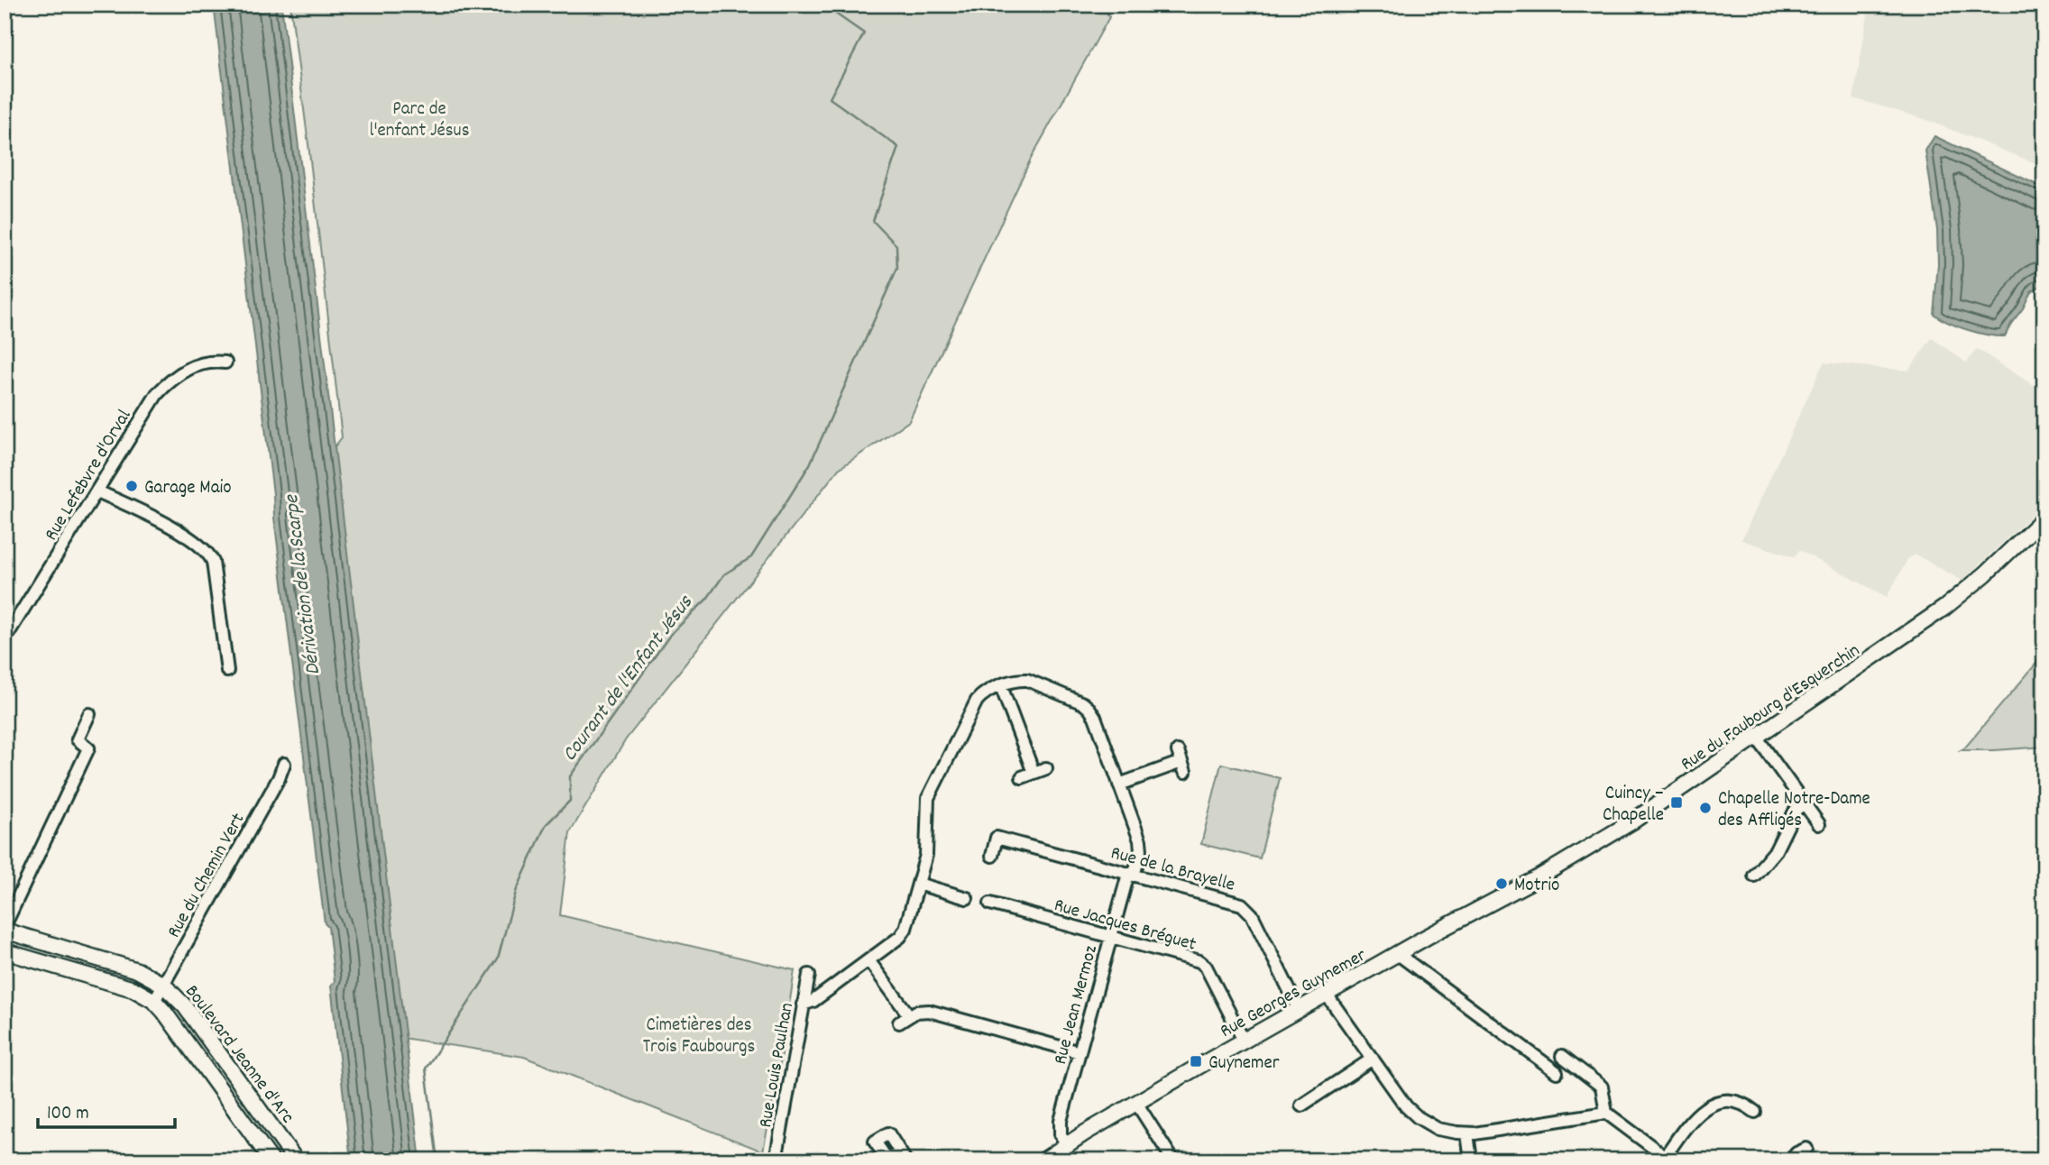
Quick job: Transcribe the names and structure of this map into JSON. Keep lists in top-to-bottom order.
{
  "streets": {
    "main road": ["Rue du Faubourg d'Esquerchin", "Rue Georges Guynemer", "Boulevard Jeanne d'Arc"],
    "street": [
      "Rue Lefebvre d'Orval",
      "Rue de la Brayelle",
      "Rue du Chemin Vert",
      "Rue Jacques Bréguet",
      "Rue Jean Mermoz",
      "Rue Louis Paulhan"
    ]
  },
  "crossings": [
    ["Rue du Faubourg d'Esquerchin", "Rue Georges Guynemer"],
    ["Rue de la Brayelle", "Rue Georges Guynemer"],
    ["Rue de la Brayelle", "Rue Jean Mermoz"],
    ["Rue du Chemin Vert", "Boulevard Jeanne d'Arc"],
    ["Rue Jacques Bréguet", "Rue Georges Guynemer"],
    ["Rue Jacques Bréguet", "Rue Jean Mermoz"],
    ["Rue Georges Guynemer", "Rue Jean Mermoz"]
  ],
  "water": ["Dérivation de la Scarpe", "Courant de l'Enfant Jésus"],
  "parks": ["Parc de l'enfant Jésus", "Cimetières des Trois Faubourgs"],
  "places": {
    "other": ["Garage Maio", "Chapelle Notre-Dame des Affligés", "Motrio"],
    "transit": ["Cuincy – Chapelle", "Guynemer"]
  },
  "scale_bar": "100 m"
}
